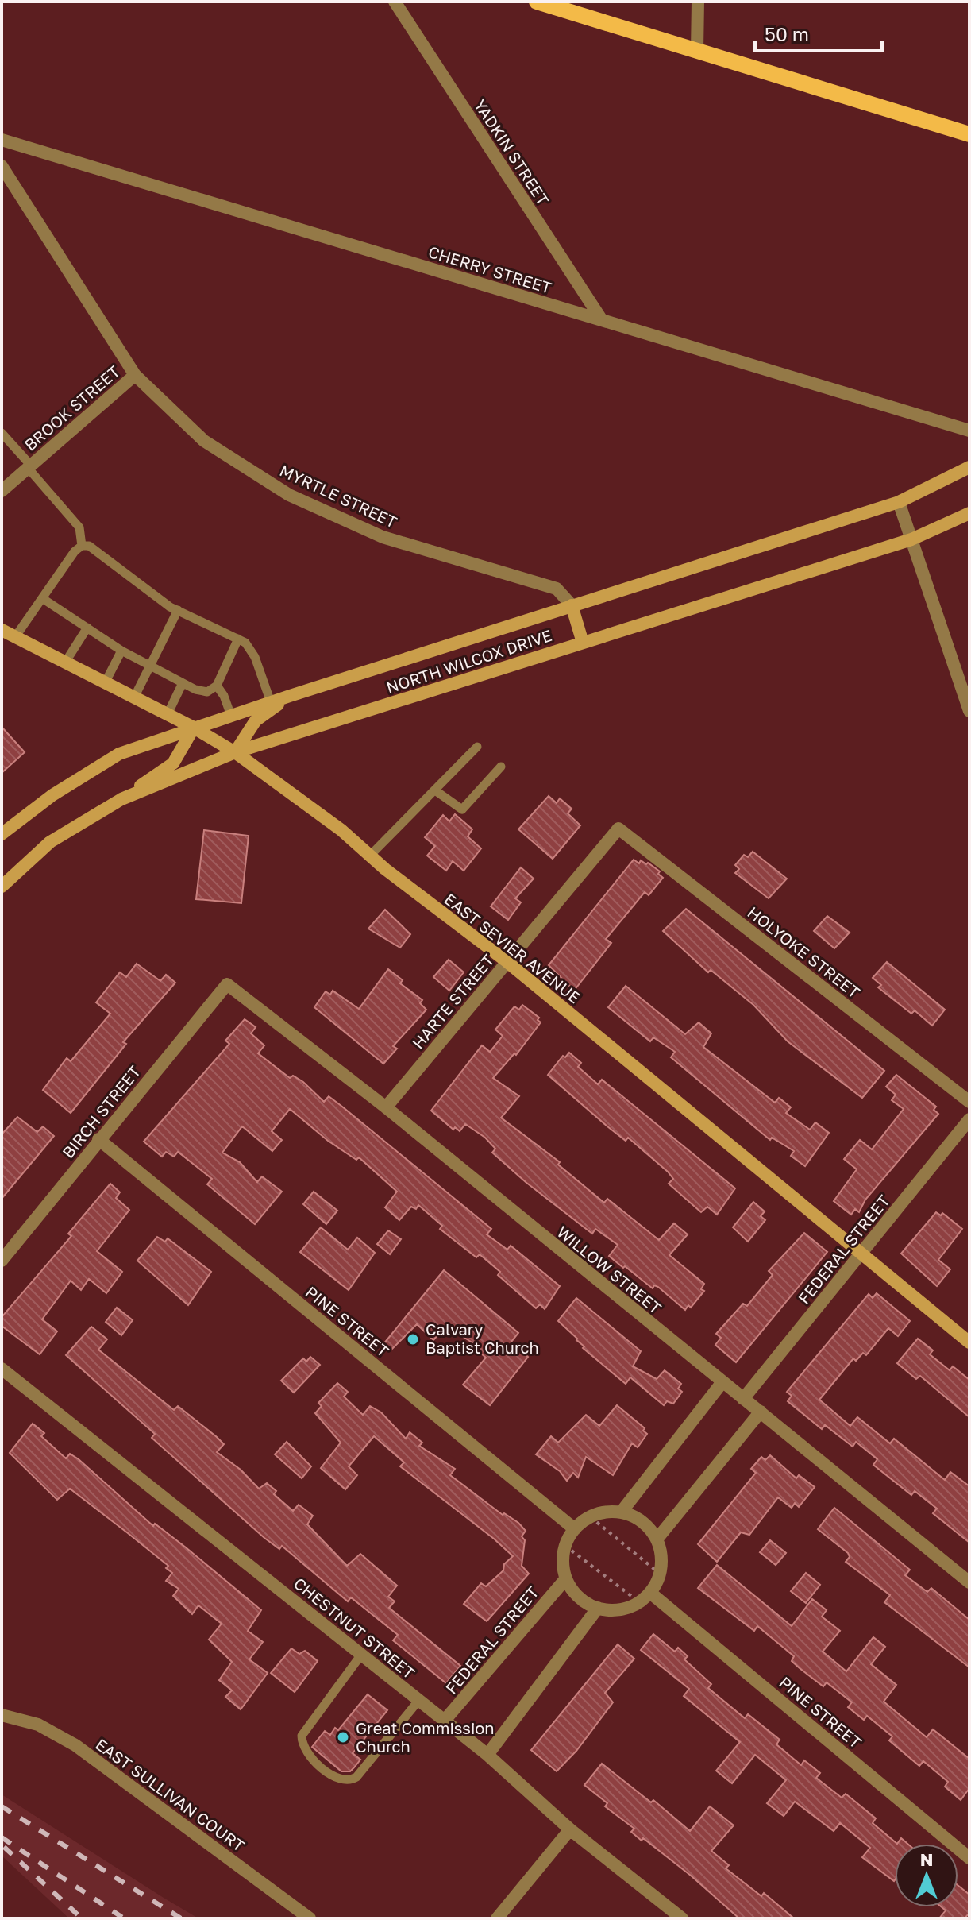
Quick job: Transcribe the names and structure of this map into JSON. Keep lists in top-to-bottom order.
{
  "streets": {
    "main road": ["NORTH WILCOX DRIVE", "EAST SEVIER AVENUE"],
    "street": [
      "YADKIN STREET",
      "CHERRY STREET",
      "BROOK STREET",
      "MYRTLE STREET",
      "HOLYOKE STREET",
      "HARTE STREET",
      "BIRCH STREET",
      "FEDERAL STREET",
      "WILLOW STREET",
      "PINE STREET",
      "CHESTNUT STREET",
      "EAST SULLIVAN COURT"
    ]
  },
  "crossings": [
    ["YADKIN STREET", "CHERRY STREET"],
    ["BROOK STREET", "MYRTLE STREET"],
    ["MYRTLE STREET", "NORTH WILCOX DRIVE"],
    ["NORTH WILCOX DRIVE", "EAST SEVIER AVENUE"],
    ["EAST SEVIER AVENUE", "HARTE STREET"],
    ["EAST SEVIER AVENUE", "FEDERAL STREET"],
    ["HOLYOKE STREET", "HARTE STREET"],
    ["HARTE STREET", "WILLOW STREET"],
    ["BIRCH STREET", "WILLOW STREET"],
    ["BIRCH STREET", "PINE STREET"],
    ["FEDERAL STREET", "WILLOW STREET"],
    ["FEDERAL STREET", "CHESTNUT STREET"]
  ],
  "places": ["Calvary Baptist Church", "Great Commission Church"],
  "scale_bar": "50 m",
  "north": "top"
}
